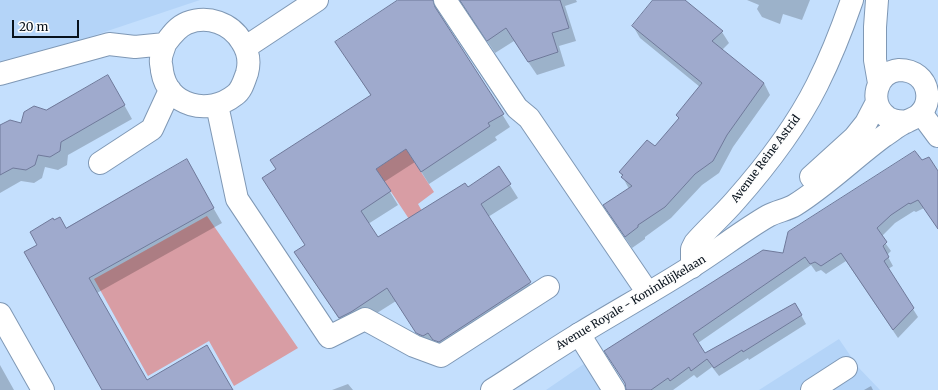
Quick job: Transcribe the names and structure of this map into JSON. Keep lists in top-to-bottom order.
{
  "streets": {
    "main road": ["Avenue Reine Astrid", "Avenue Royale - Koninklijkelaan"]
  },
  "crossings": [
    ["Avenue Reine Astrid", "Avenue Royale - Koninklijkelaan"]
  ],
  "scale_bar": "20 m"
}
